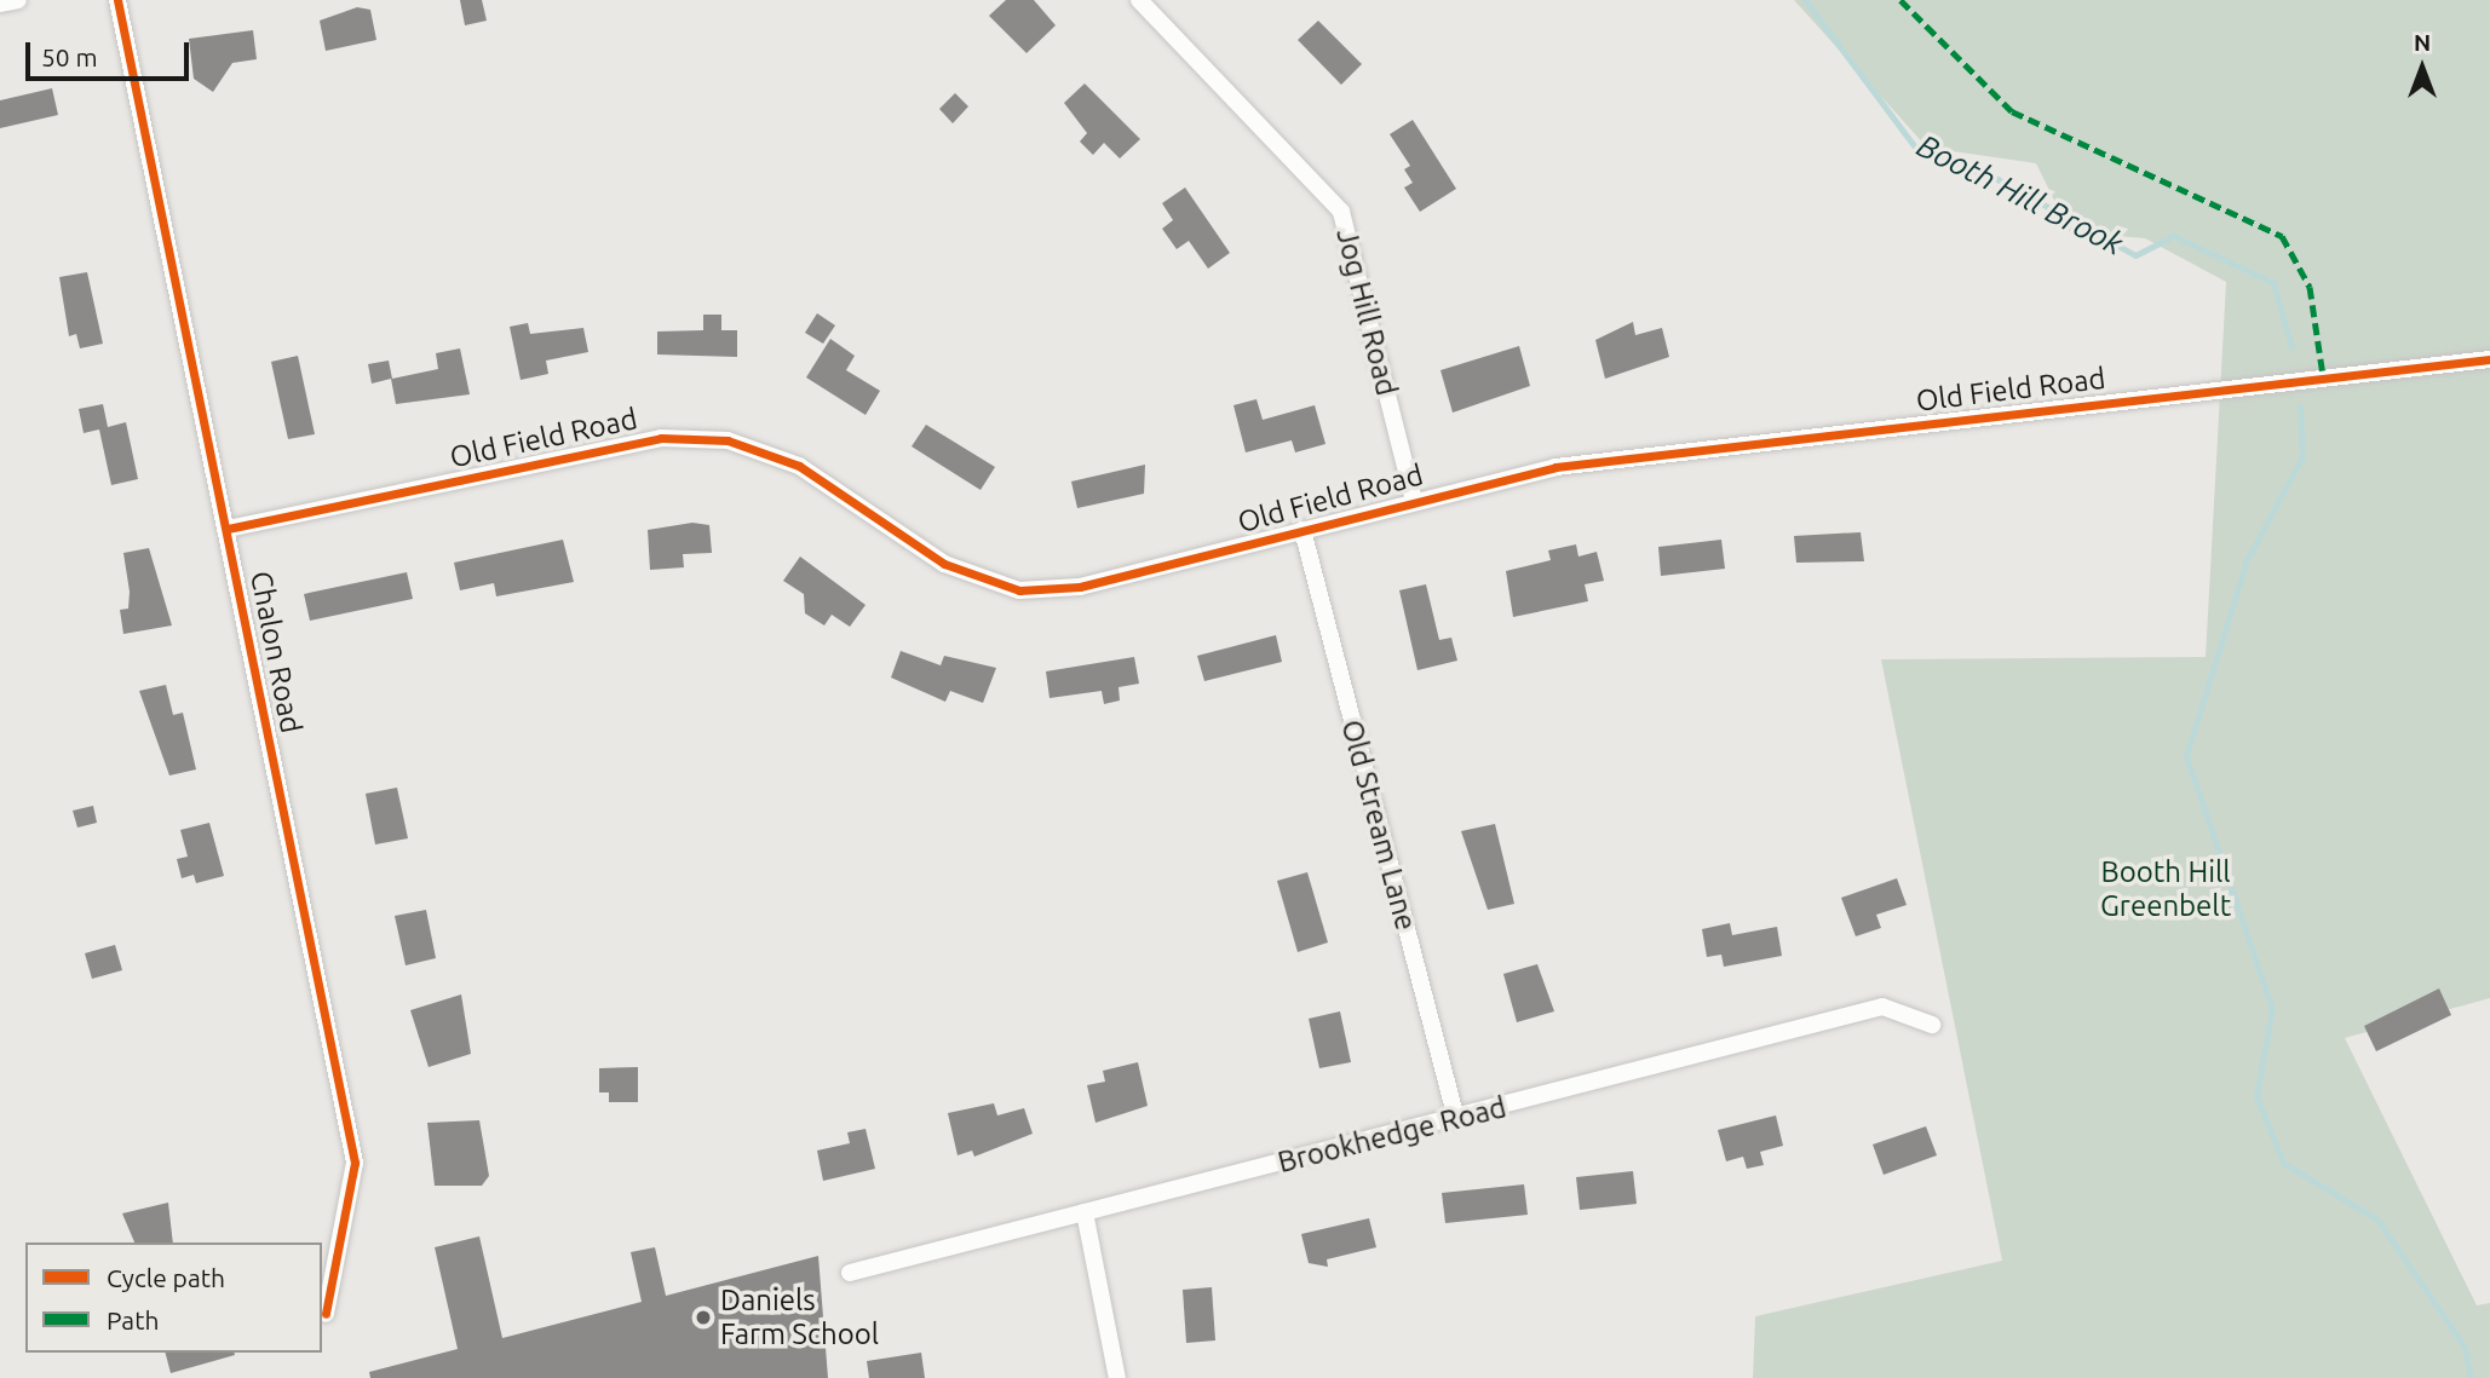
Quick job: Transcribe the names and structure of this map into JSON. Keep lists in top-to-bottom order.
{
  "streets": {
    "street": [
      "Jog Hill Road",
      "Old Field Road",
      "Chalon Road",
      "Old Stream Lane",
      "Brookhedge Road"
    ]
  },
  "crossings": [
    ["Jog Hill Road", "Old Field Road"],
    ["Old Field Road", "Chalon Road"],
    ["Old Field Road", "Old Stream Lane"],
    ["Old Stream Lane", "Brookhedge Road"]
  ],
  "water": ["Booth Hill Brook"],
  "parks": ["Booth Hill Greenbelt"],
  "places": ["Daniels Farm School"],
  "legend": ["Cycle path", "Path"],
  "scale_bar": "50 m",
  "north": "top"
}
